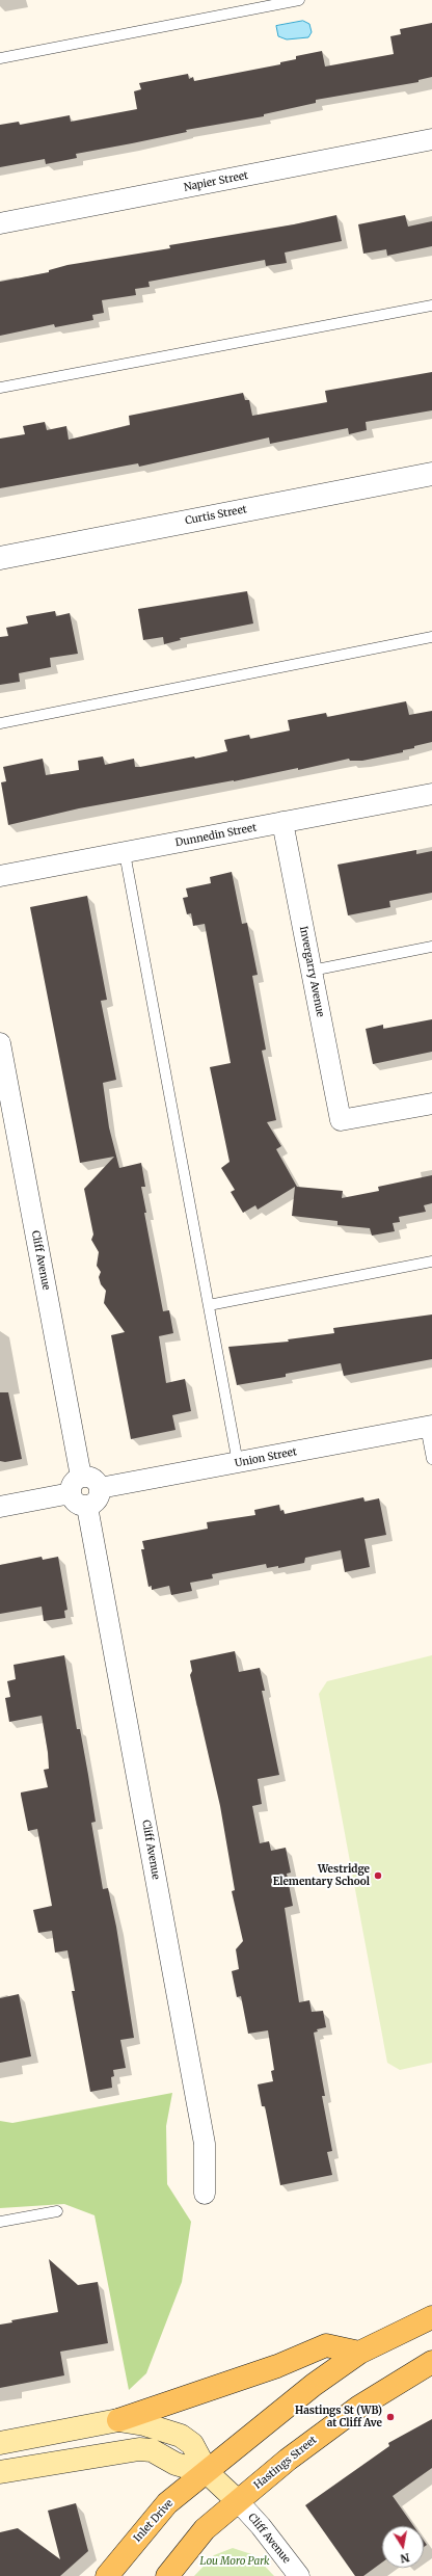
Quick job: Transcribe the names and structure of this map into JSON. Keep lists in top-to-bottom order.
{
  "streets": {
    "main road": ["Hastings Street", "Inlet Drive"],
    "street": [
      "Napier Street",
      "Curtis Street",
      "Dunnedin Street",
      "Invergarry Avenue",
      "Cliff Avenue",
      "Union Street"
    ]
  },
  "crossings": [
    ["Dunnedin Street", "Invergarry Avenue"],
    ["Cliff Avenue", "Union Street"],
    ["Cliff Avenue", "Hastings Street"]
  ],
  "parks": ["Lou Moro Park"],
  "places": ["Westridge Elementary School", "Hastings St (WB) at Cliff Ave"],
  "north": "bottom"
}
